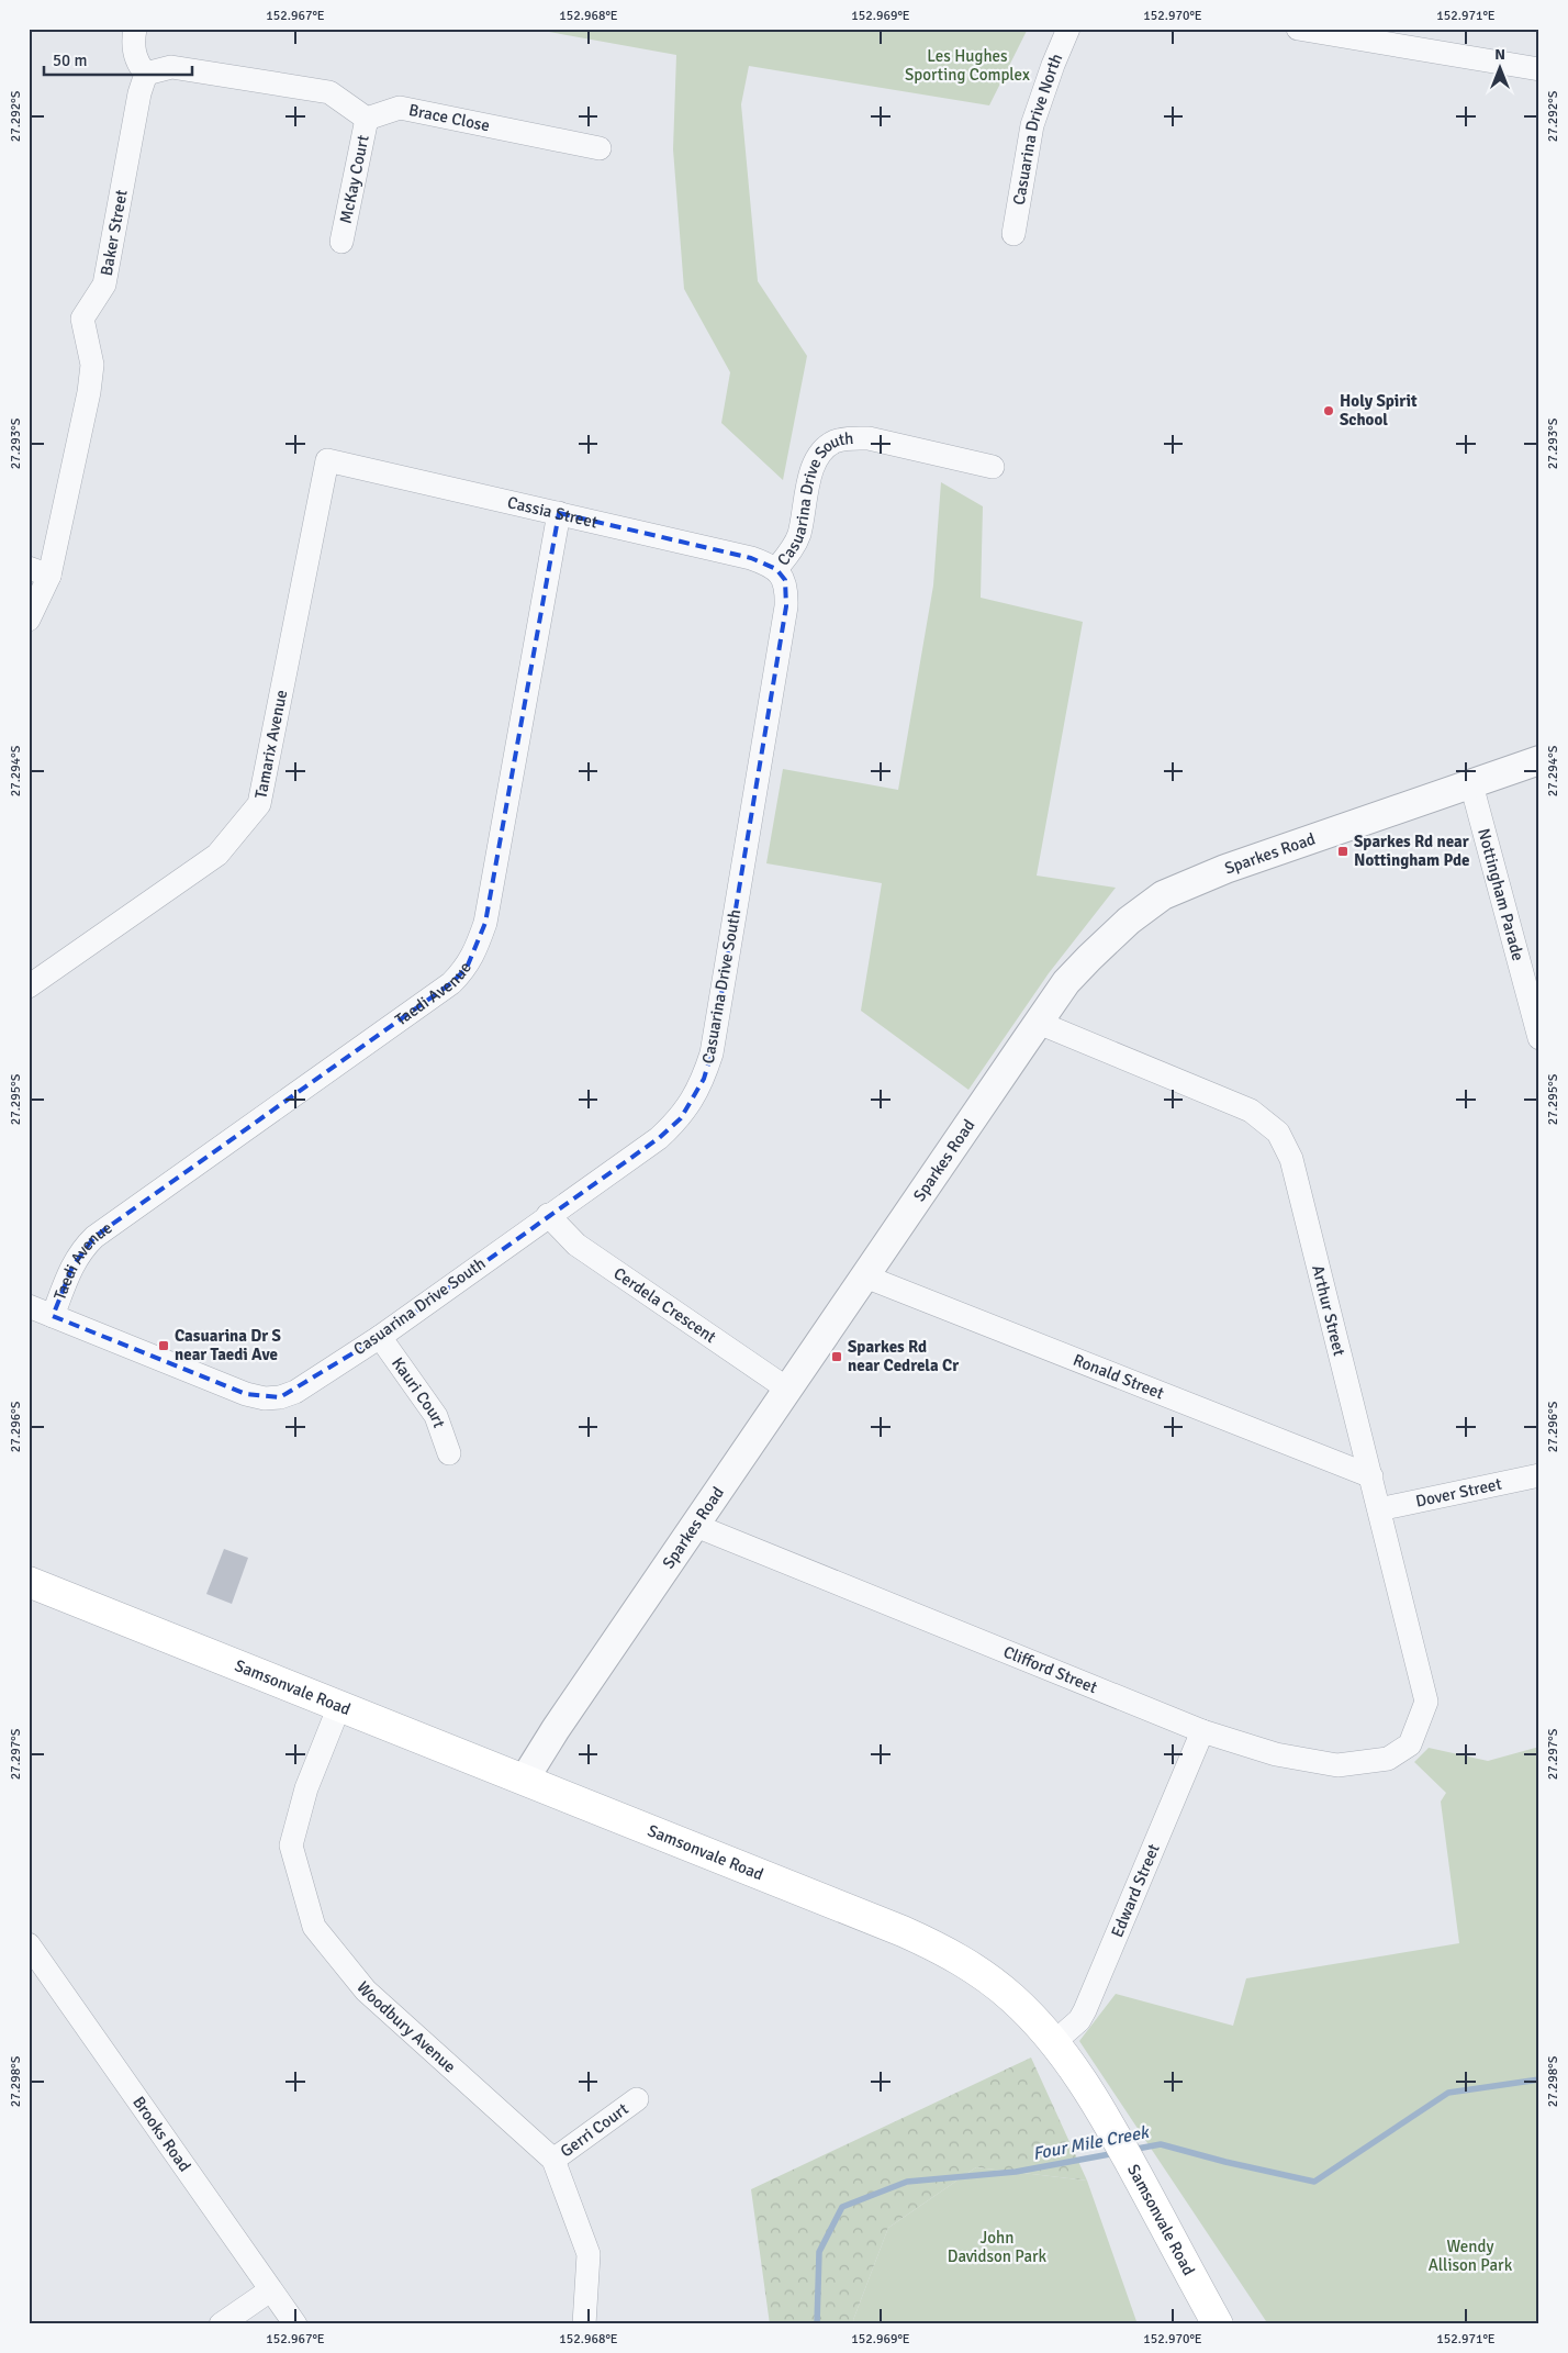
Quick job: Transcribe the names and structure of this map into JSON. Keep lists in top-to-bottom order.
{
  "streets": {
    "main road": ["Samsonvale Road"],
    "street": [
      "Brace Close",
      "Casuarina Drive North",
      "McKay Court",
      "Baker Street",
      "Casuarina Drive South",
      "Cassia Street",
      "Tamarix Avenue",
      "Sparkes Road",
      "Nottingham Parade",
      "Taedi Avenue",
      "Cerdela Crescent",
      "Arthur Street",
      "Ronald Street",
      "Kauri Court",
      "Dover Street",
      "Clifford Street",
      "Edward Street",
      "Woodbury Avenue",
      "Gerri Court",
      "Brooks Road"
    ]
  },
  "crossings": [
    ["Brace Close", "McKay Court"],
    ["Casuarina Drive South", "Cassia Street"],
    ["Casuarina Drive South", "Taedi Avenue"],
    ["Casuarina Drive South", "Cerdela Crescent"],
    ["Casuarina Drive South", "Kauri Court"],
    ["Cassia Street", "Tamarix Avenue"],
    ["Cassia Street", "Taedi Avenue"],
    ["Sparkes Road", "Nottingham Parade"],
    ["Sparkes Road", "Cerdela Crescent"],
    ["Sparkes Road", "Arthur Street"],
    ["Sparkes Road", "Ronald Street"],
    ["Sparkes Road", "Clifford Street"],
    ["Sparkes Road", "Samsonvale Road"],
    ["Arthur Street", "Ronald Street"],
    ["Arthur Street", "Dover Street"],
    ["Arthur Street", "Clifford Street"],
    ["Clifford Street", "Edward Street"],
    ["Samsonvale Road", "Edward Street"],
    ["Samsonvale Road", "Woodbury Avenue"],
    ["Woodbury Avenue", "Gerri Court"]
  ],
  "water": ["Four Mile Creek"],
  "parks": ["Les Hughes Sporting Complex", "John Davidson Park", "Wendy Allison Park"],
  "places": {
    "other": ["Holy Spirit School"],
    "transit": ["Sparkes Rd near Nottingham Pde", "Casuarina Dr S near Taedi Ave", "Sparkes Rd near Cedrela Cr"]
  },
  "scale_bar": "50 m",
  "north": "top",
  "coordinates": [
    "152.967°E",
    "152.968°E",
    "152.969°E",
    "152.970°E",
    "152.971°E",
    "27.292°S",
    "27.293°S",
    "27.294°S",
    "27.295°S",
    "27.296°S",
    "27.297°S",
    "27.298°S"
  ]
}
